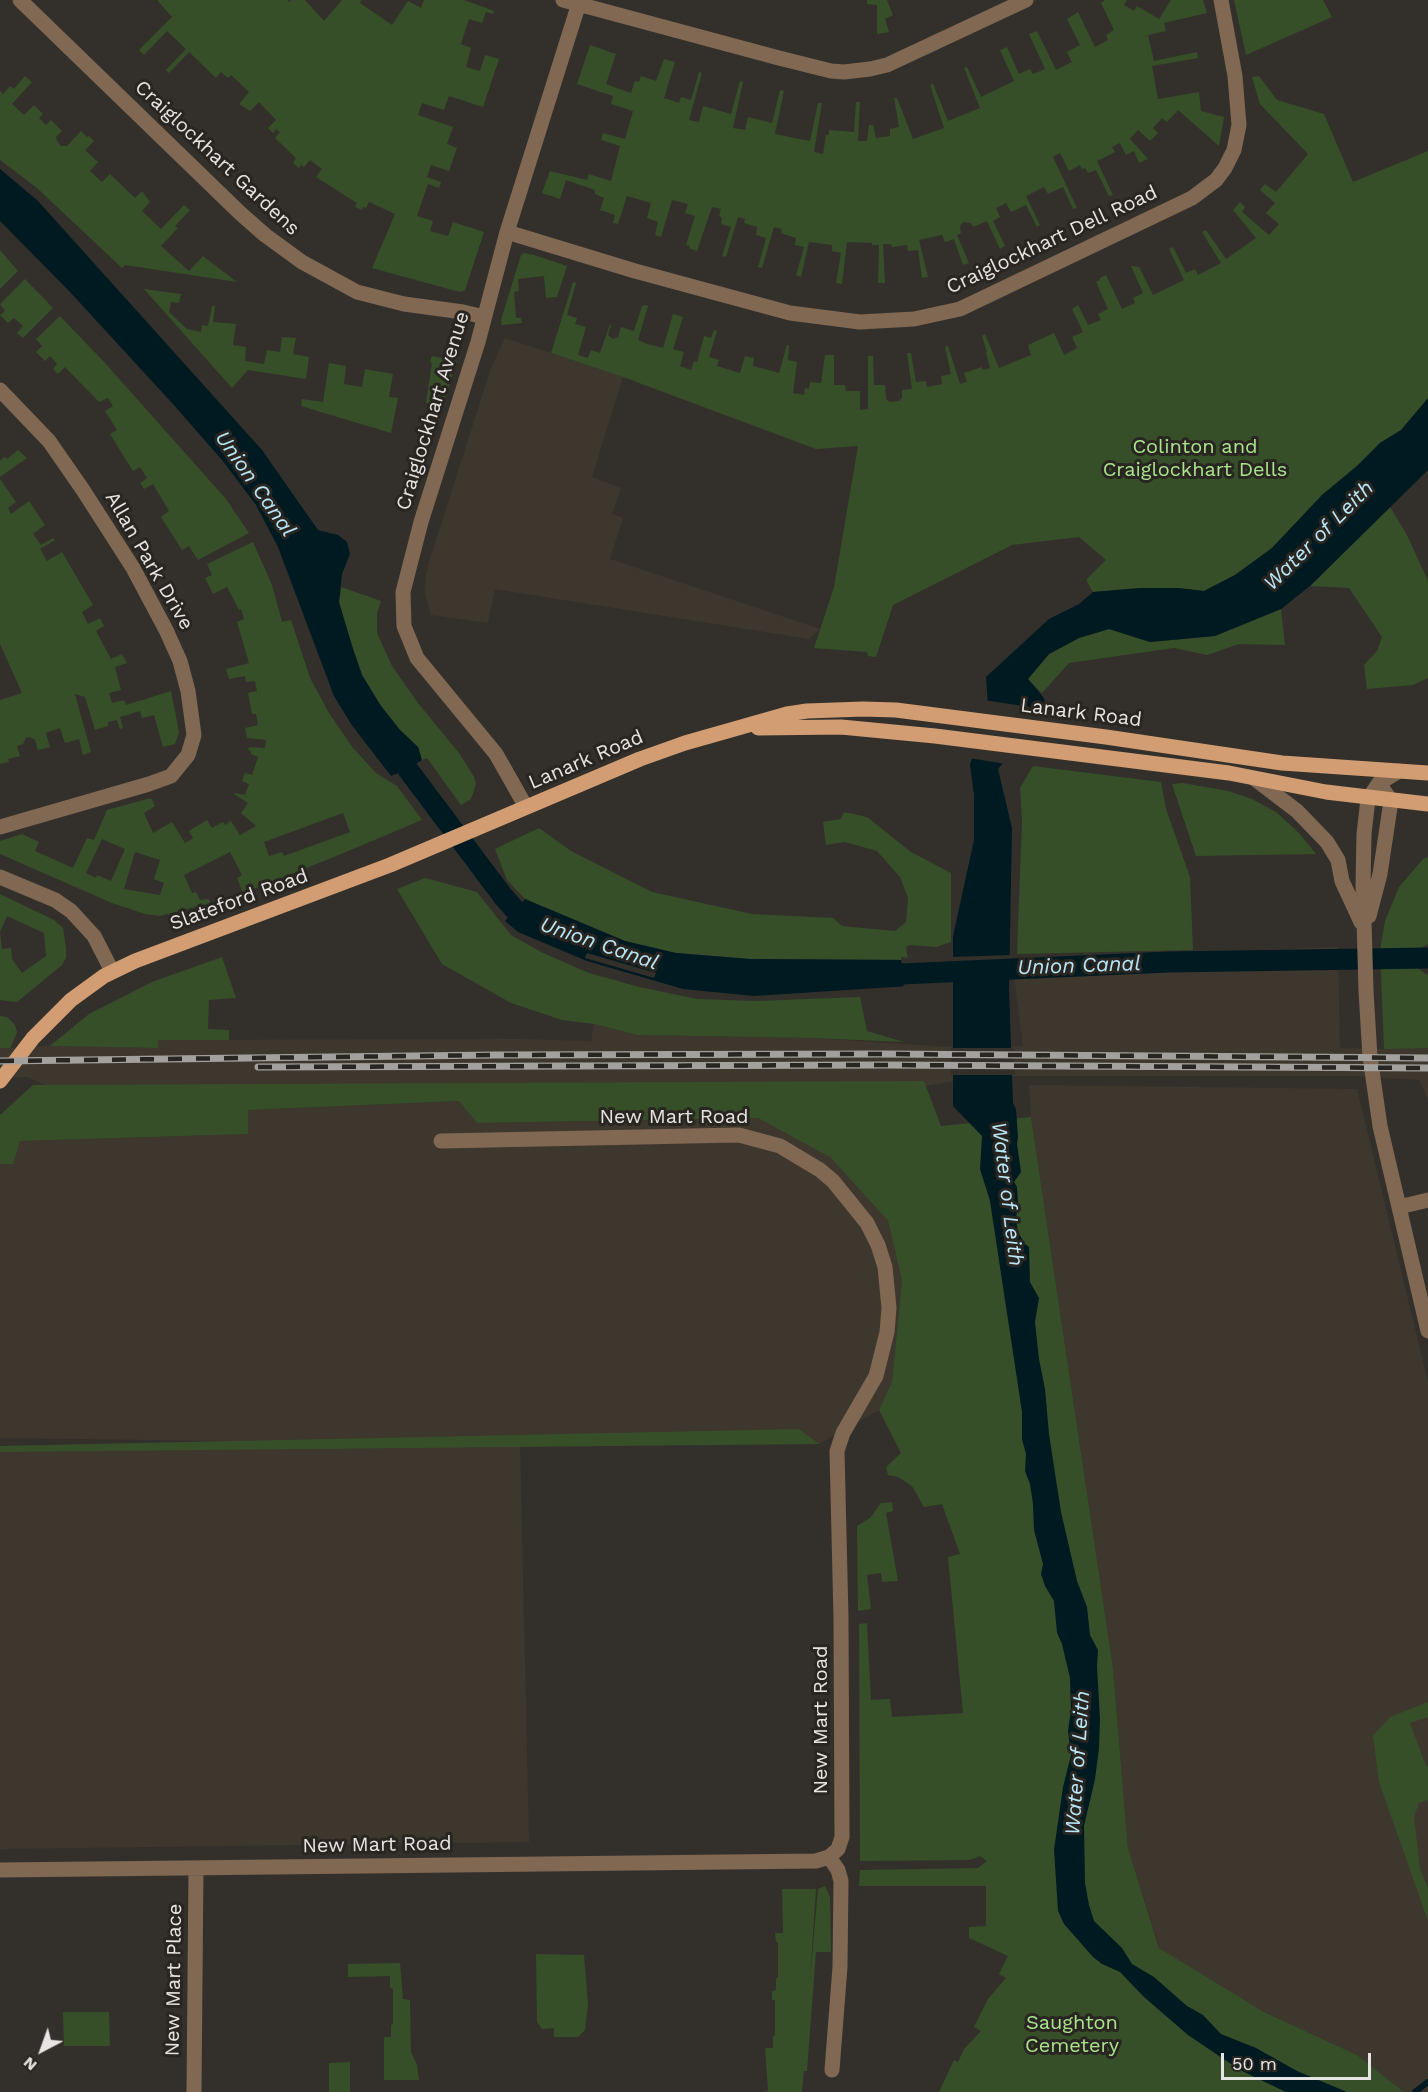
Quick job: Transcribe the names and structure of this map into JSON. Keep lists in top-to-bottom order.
{
  "streets": {
    "main road": ["Lanark Road", "Slateford Road"],
    "street": [
      "Craiglockhart Gardens",
      "Craiglockhart Dell Road",
      "Craiglockhart Avenue",
      "Allan Park Drive",
      "New Mart Road",
      "New Mart Place"
    ]
  },
  "crossings": [
    ["Craiglockhart Gardens", "Craiglockhart Avenue"],
    ["Craiglockhart Dell Road", "Craiglockhart Avenue"],
    ["Craiglockhart Avenue", "Lanark Road"],
    ["Craiglockhart Avenue", "Slateford Road"],
    ["Lanark Road", "Slateford Road"],
    ["New Mart Road", "New Mart Place"]
  ],
  "water": ["Union Canal", "Water of Leith"],
  "parks": ["Colinton and Craiglockhart Dells", "Saughton Cemetery"],
  "scale_bar": "50 m",
  "north": "bottom left"
}
